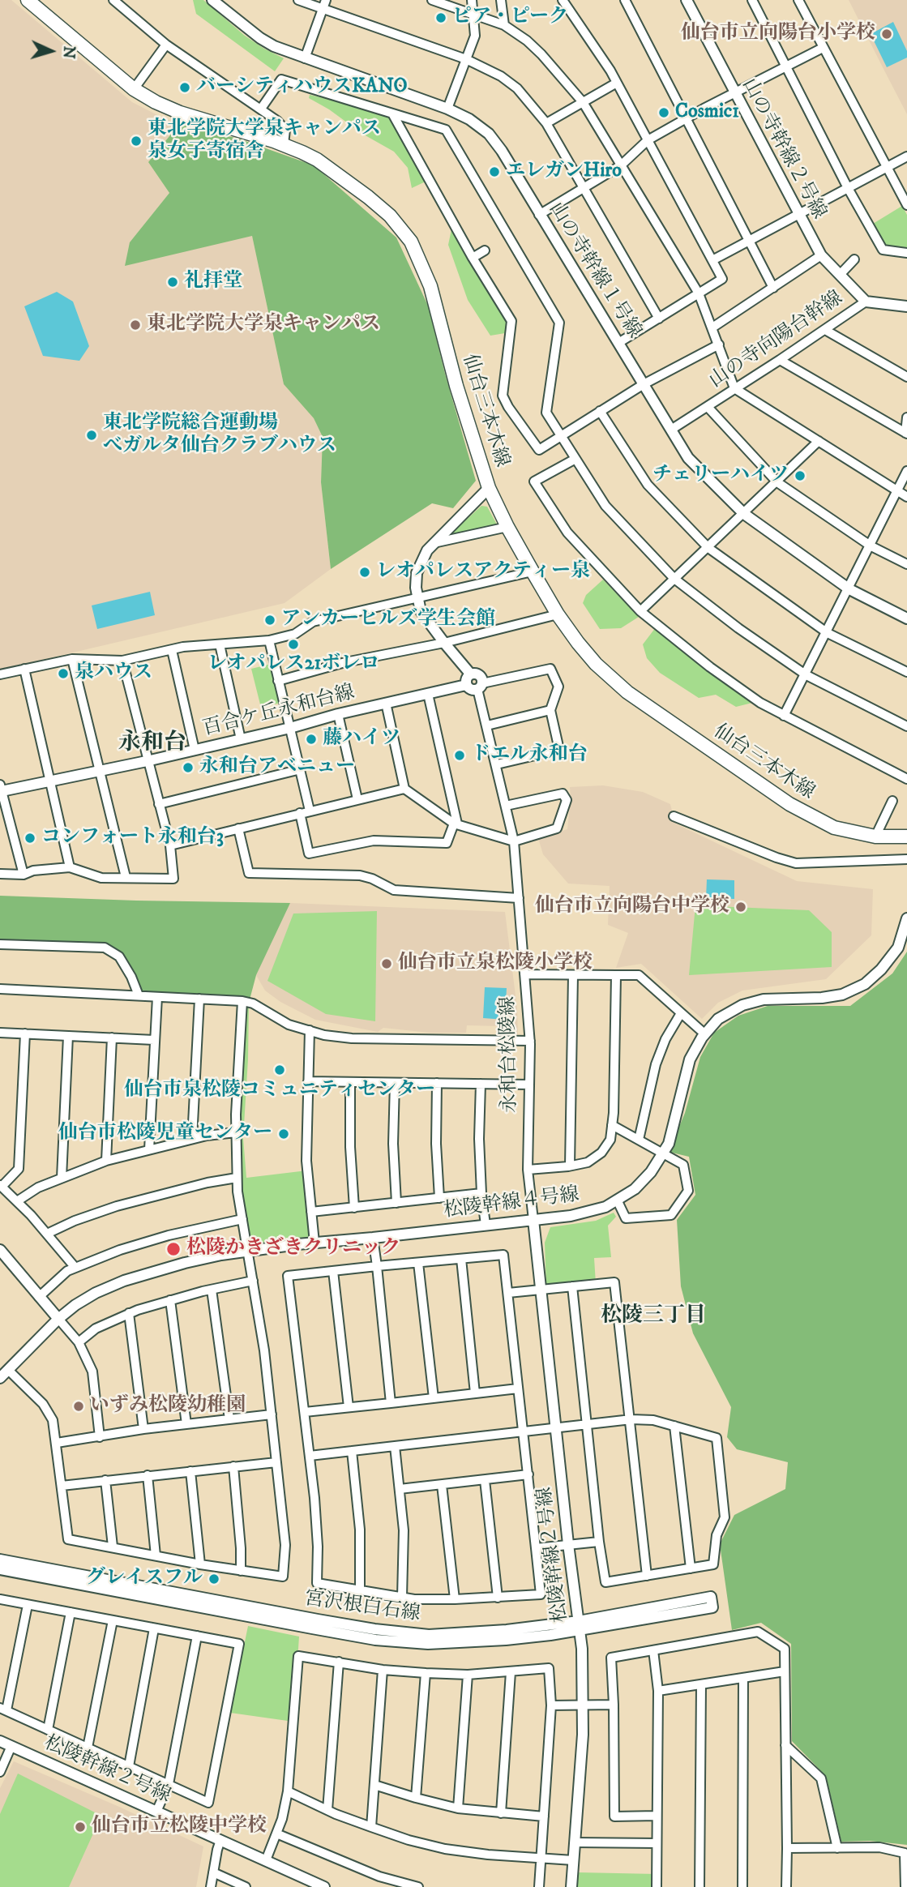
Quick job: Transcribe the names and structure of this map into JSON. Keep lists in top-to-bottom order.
{
  "streets": {
    "main road": ["仙台三本木線"],
    "street": [
      "山の寺幹線２号線",
      "山の寺幹線１号線",
      "山の寺向陽台幹線",
      "百合ケ丘永和台線",
      "永和台松陵線",
      "松陵幹線４号線",
      "松陵幹線２号線",
      "宮沢根白石線"
    ]
  },
  "crossings": [
    ["山の寺幹線２号線", "山の寺向陽台幹線"],
    ["山の寺幹線１号線", "山の寺向陽台幹線"],
    ["百合ケ丘永和台線", "永和台松陵線"],
    ["永和台松陵線", "松陵幹線４号線"],
    ["永和台松陵線", "松陵幹線２号線"],
    ["松陵幹線４号線", "松陵幹線２号線"],
    ["松陵幹線２号線", "宮沢根白石線"]
  ],
  "districts": ["永和台", "松陵三丁目"],
  "places": [
    "ピア・ピーク",
    "仙台市立向陽台小学校",
    "バーシティハウスKANO",
    "Cosmic1",
    "東北学院大学泉キャンパス 泉女子寄宿舎",
    "エレガンHiro",
    "礼拝堂",
    "東北学院大学泉キャンパス",
    "東北学院総合運動場 べガルタ仙台クラブハウス",
    "チェリーハイツ",
    "レオパレスアクティー泉",
    "アンカーヒルズ学生会館",
    "レオパレス21ボレロ",
    "泉ハウス",
    "藤ハイツ",
    "ドエル永和台",
    "永和台アベニュー",
    "コンフォート永和台3",
    "仙台市立向陽台中学校",
    "仙台市立泉松陵小学校",
    "仙台市泉松陵コミュニティセンター",
    "仙台市松陵児童センター",
    "松陵かきざきクリニック",
    "いずみ松陵幼稚園",
    "グレイスフル",
    "仙台市立松陵中学校"
  ],
  "north": "right"
}
